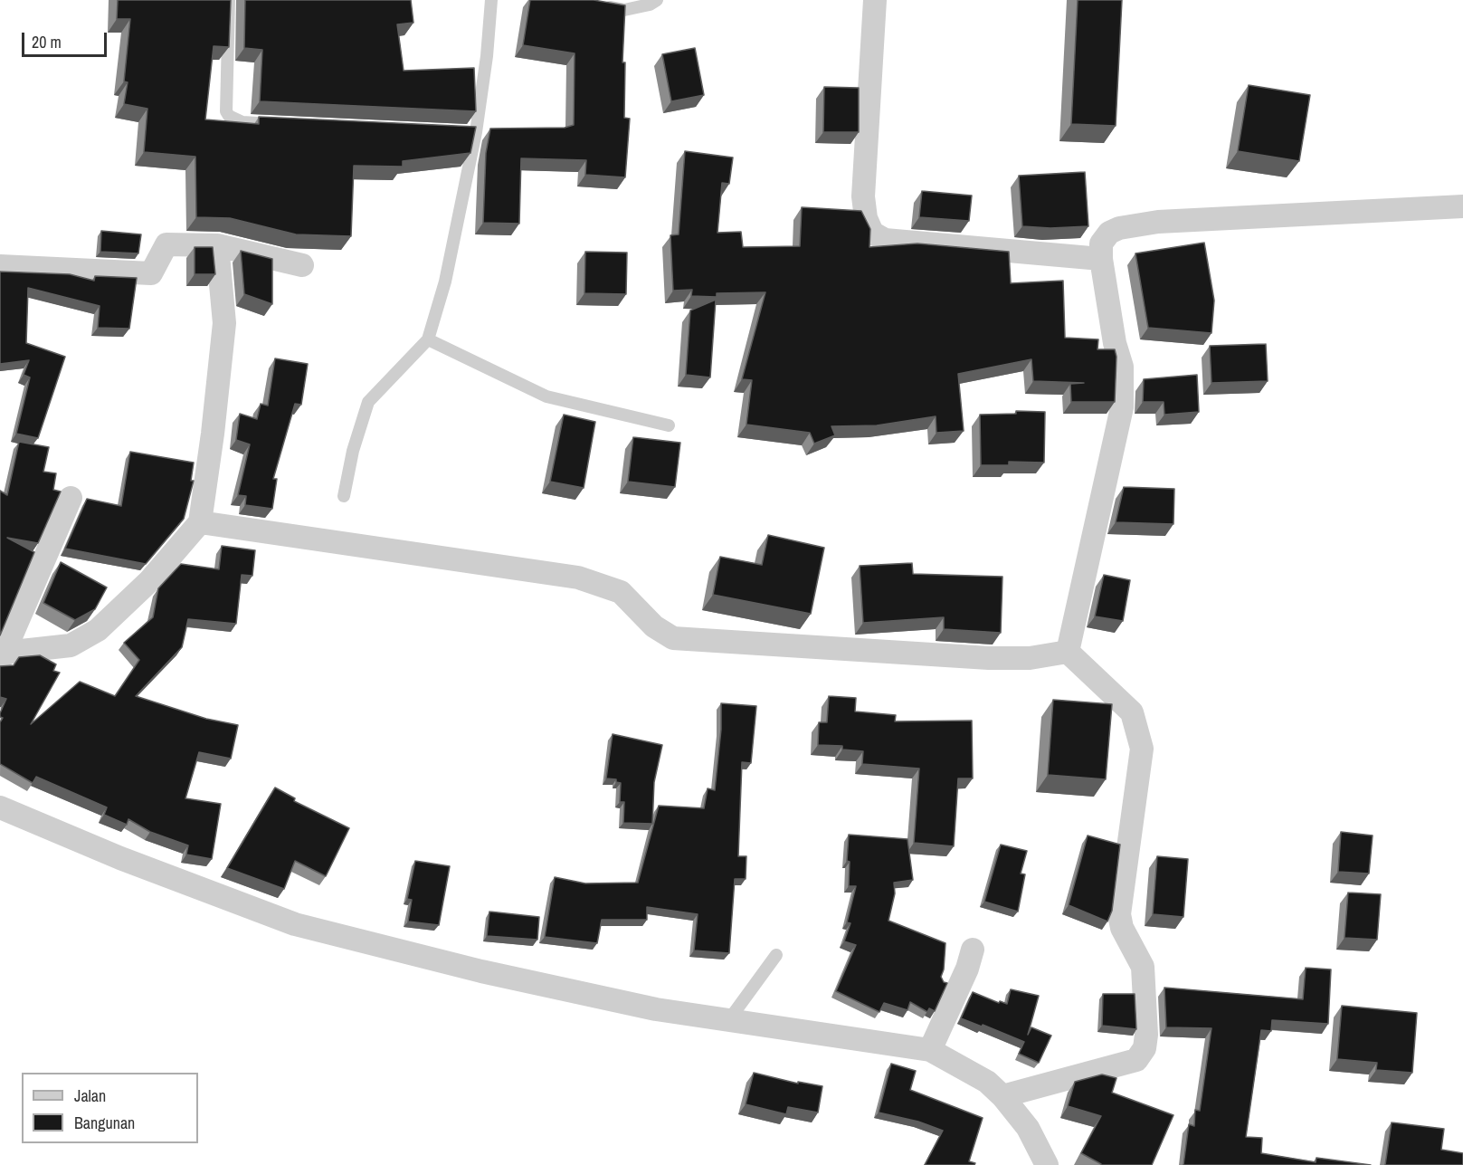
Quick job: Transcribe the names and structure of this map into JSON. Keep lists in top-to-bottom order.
{
  "legend": ["Jalan", "Bangunan"],
  "scale_bar": "20 m"
}
